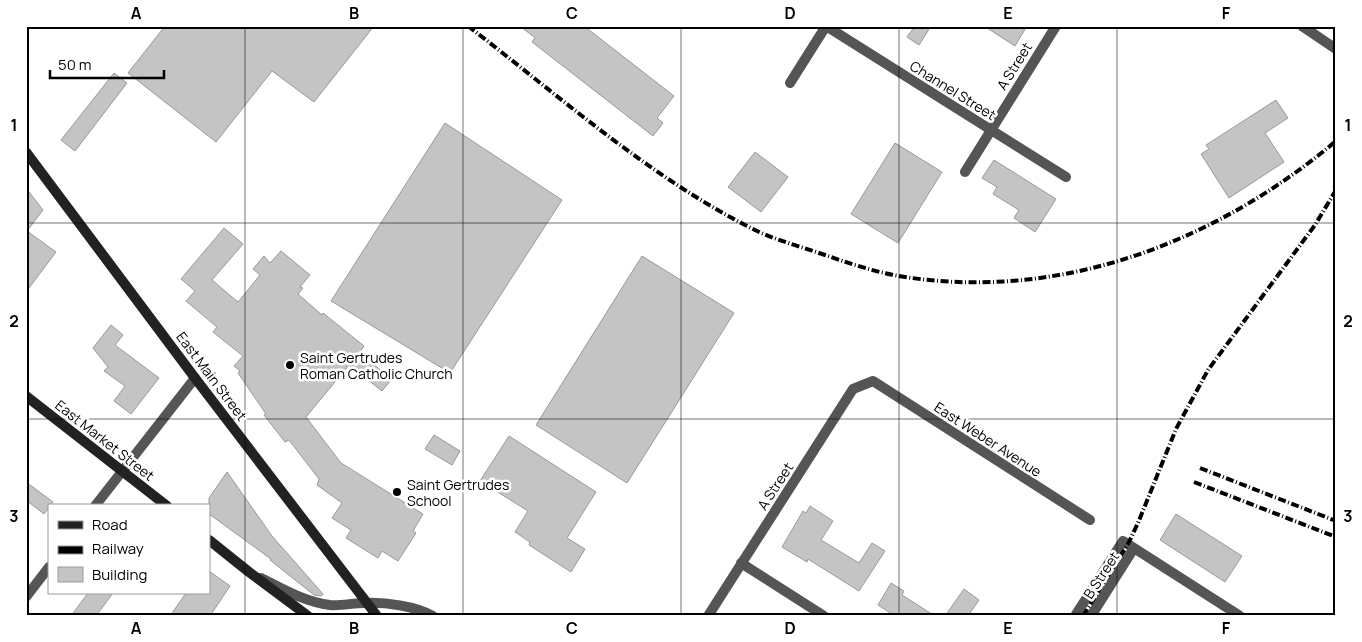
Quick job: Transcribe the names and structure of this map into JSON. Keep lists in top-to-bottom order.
{
  "streets": {
    "main road": ["East Main Street", "East Market Street"],
    "street": [
      "A Street",
      "Channel Street",
      "East Weber Avenue",
      "B Street"
    ]
  },
  "crossings": [
    ["A Street", "Channel Street"],
    ["A Street", "East Weber Avenue"]
  ],
  "places": ["Saint Gertrudes Roman Catholic Church", "Saint Gertrudes School"],
  "legend": ["Road", "Railway", "Building"],
  "scale_bar": "50 m",
  "grid": {
    "columns": [
      "A",
      "B",
      "C",
      "D",
      "E",
      "F"
    ],
    "rows": ["1", "2", "3"]
  }
}
